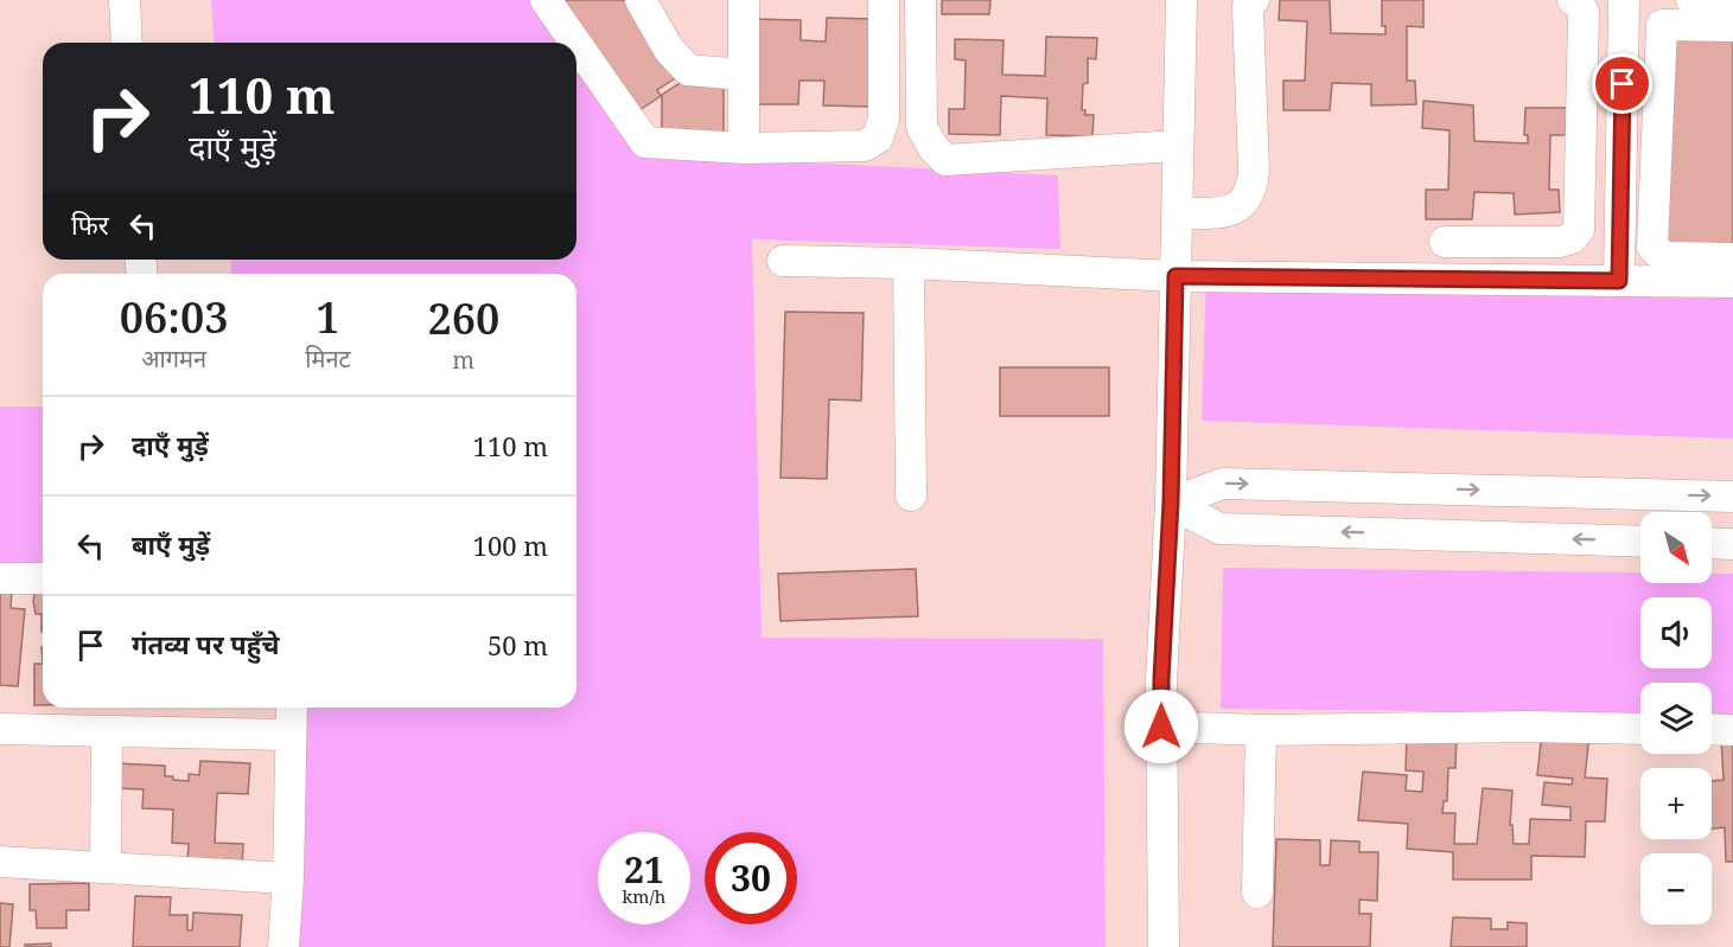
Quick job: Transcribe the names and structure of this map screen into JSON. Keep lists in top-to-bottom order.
{
  "north": "bottom right",
  "page": {
    "turn": ["110 m", "दाएँ मुड़ें"],
    "then": "फिर",
    "eta": [
      "06:03",
      "आगमन",
      "1",
      "मिनट",
      "260",
      "m"
    ],
    "list": [
      {
        "name": "दाएँ मुड़ें",
        "value": "110 m"
      },
      {
        "name": "बाएँ मुड़ें",
        "value": "100 m"
      },
      {
        "name": "गंतव्य पर पहुँचे",
        "value": "50 m"
      }
    ],
    "map_buttons": ["+", "−"],
    "speed": "21 km/h",
    "limit": "30"
  }
}
